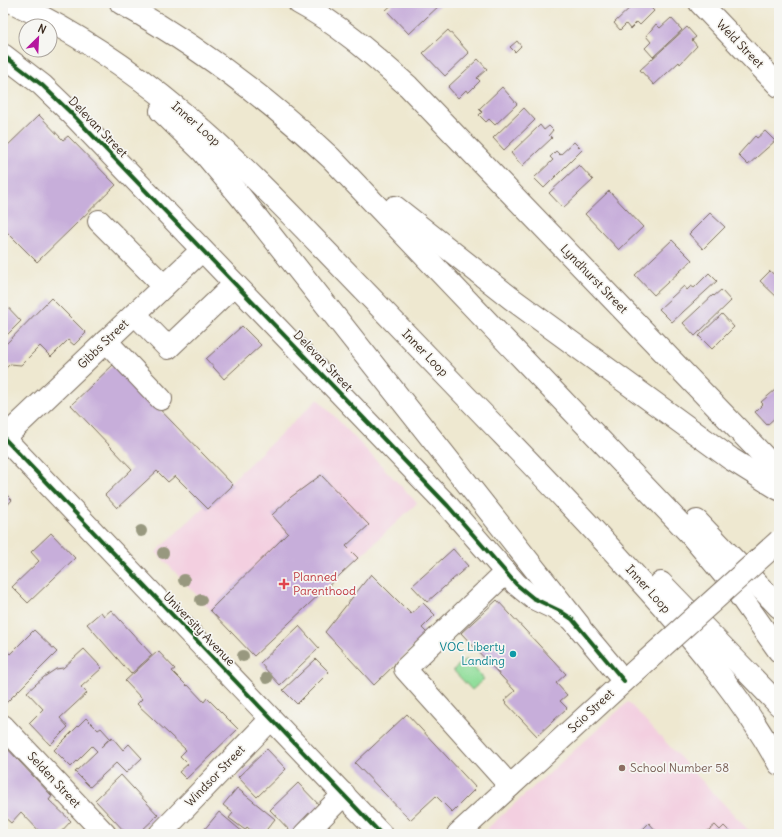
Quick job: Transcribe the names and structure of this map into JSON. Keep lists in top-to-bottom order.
{
  "streets": {
    "main road": [
      "Weld Street",
      "Inner Loop",
      "Delevan Street",
      "Lyndhurst Street",
      "Gibbs Street",
      "University Avenue",
      "Scio Street",
      "Windsor Street",
      "Selden Street"
    ]
  },
  "crossings": [
    ["Delevan Street", "Gibbs Street"],
    ["Delevan Street", "Scio Street"],
    ["Gibbs Street", "University Avenue"],
    ["University Avenue", "Windsor Street"]
  ],
  "places": {
    "health": ["Planned Parenthood"],
    "other": ["VOC Liberty Landing", "School Number 58"]
  },
  "north": "top right"
}
